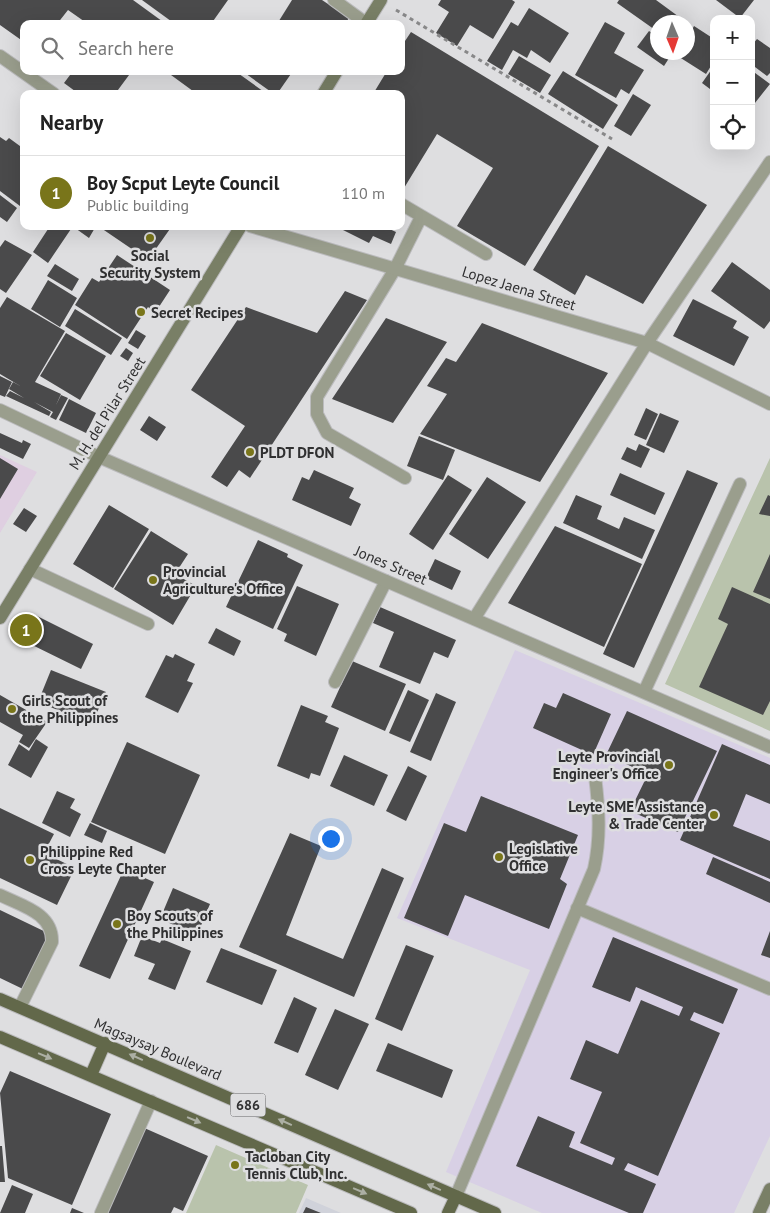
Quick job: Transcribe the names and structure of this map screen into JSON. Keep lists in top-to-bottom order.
{
  "streets": {
    "main road": ["Magsaysay Boulevard", "686"],
    "street": ["Lopez Jaena Street", "M. H. del Pilar Street", "Jones Street"]
  },
  "crossings": [
    ["M. H. del Pilar Street", "Jones Street"]
  ],
  "places": [
    "Social Security System",
    "Secret Recipes",
    "PLDT DFON",
    "Provincial Agriculture's Office",
    "Girls Scout of the Philippines",
    "Leyte Provincial Engineer's Office",
    "Leyte SME Assistance & Trade Center",
    "Legislative Office",
    "Philippine Red Cross Leyte Chapter",
    "Boy Scouts of the Philippines",
    "Tacloban City Tennis Club, Inc."
  ],
  "north": "bottom",
  "page": {
    "map_buttons": ["+", "−"],
    "search": "Search here",
    "heading": "Nearby",
    "list": [
      {
        "mark": "1",
        "name": "Boy Scput Leyte Council",
        "note": "Public building",
        "value": "110 m"
      }
    ],
    "pins": "1"
  }
}
